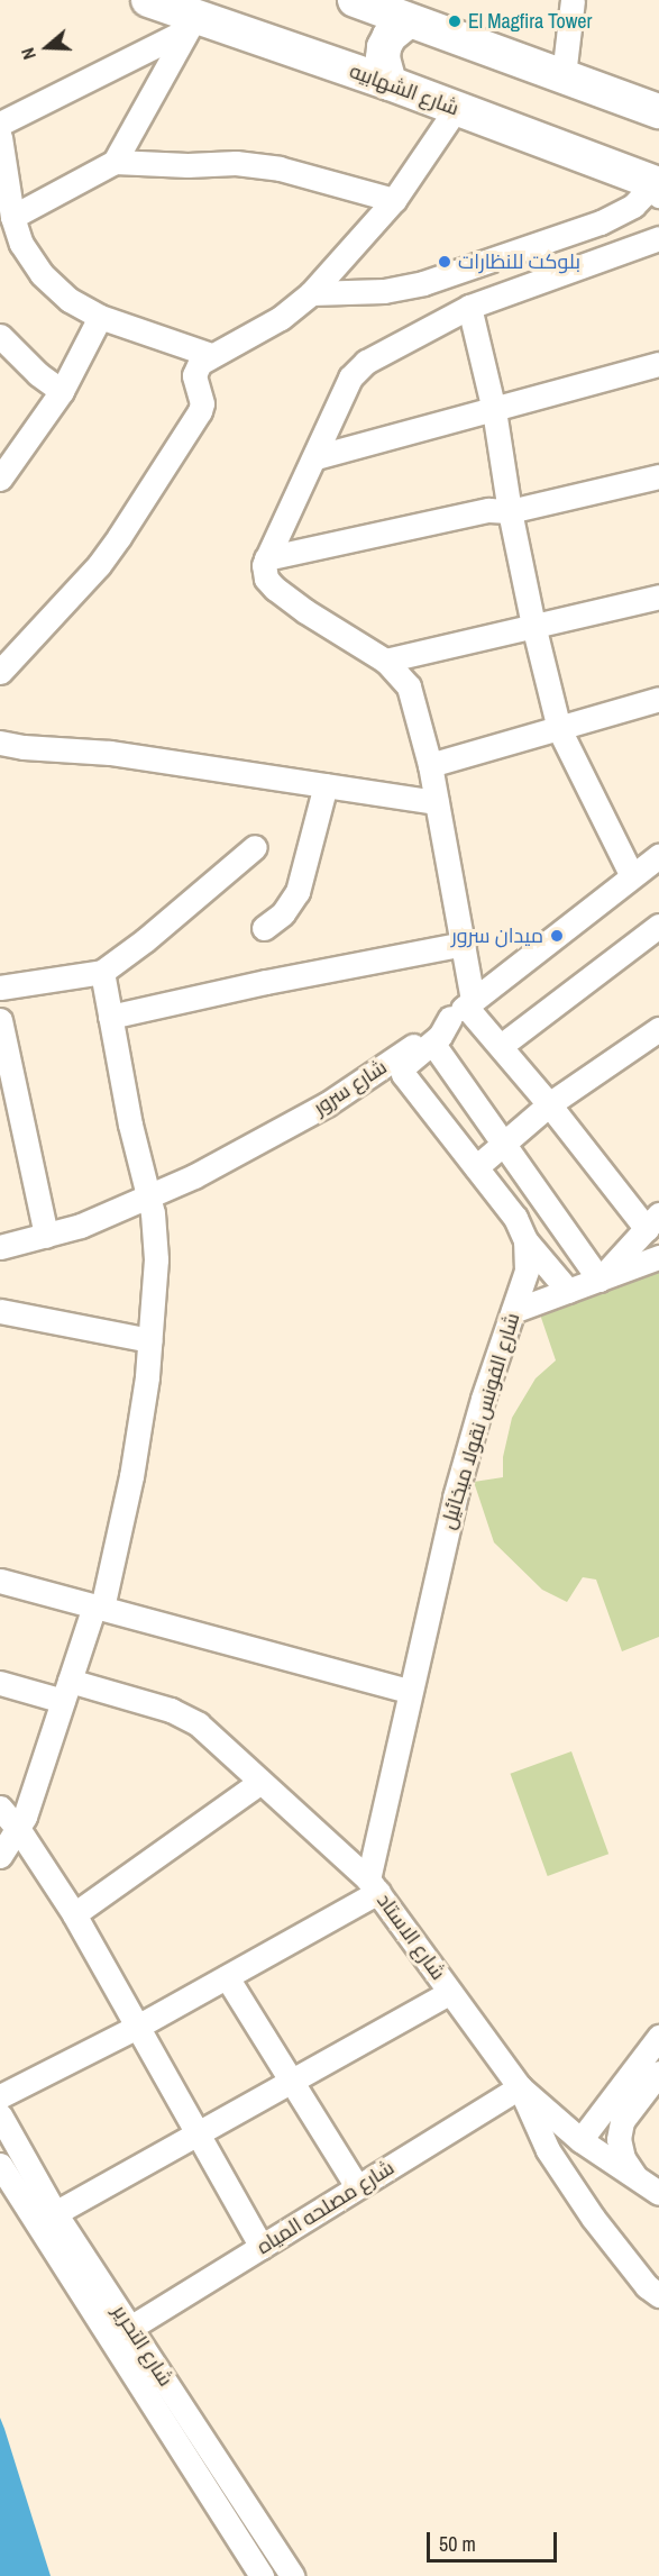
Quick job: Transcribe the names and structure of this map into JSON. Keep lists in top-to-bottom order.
{
  "streets": {
    "highway": ["شارع الشهابيه"],
    "street": [
      "شارع سرور",
      "شارع الفونس نقولا ميخائيل",
      "شارع الاستاد",
      "شارع مصلحه المياه",
      "شارع التحرير"
    ]
  },
  "crossings": [
    ["شارع سرور", "شارع الفونس نقولا ميخائيل"],
    ["شارع الفونس نقولا ميخائيل", "شارع الاستاد"],
    ["شارع الاستاد", "شارع مصلحه المياه"],
    ["شارع مصلحه المياه", "شارع التحرير"]
  ],
  "places": ["El Magfira Tower", "بلوكت للنظارات", "ميدان سرور"],
  "scale_bar": "50 m",
  "north": "left"
}
